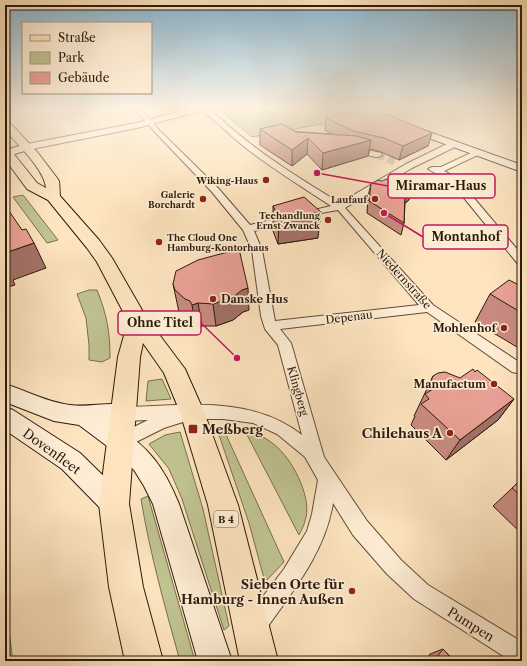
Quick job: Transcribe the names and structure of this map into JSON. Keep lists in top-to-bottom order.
{
  "streets": {
    "main road": ["Dovenfleet", "B 4"],
    "street": [
      "Niedernstraße",
      "Depenau",
      "Klingberg",
      "Pumpen"
    ]
  },
  "crossings": [
    ["Niedernstraße", "Depenau"],
    ["Depenau", "Klingberg"]
  ],
  "places": {
    "other": [
      "Miramar-Haus",
      "Wiking-Haus",
      "Galerie Borchardt",
      "Laufauf",
      "Montanhof",
      "Teehandlung Ernst Zwanck",
      "The Cloud One Hamburg-Kontorhaus",
      "Danske Hus",
      "Mohlenhof",
      "Ohne Titel",
      "Manufactum",
      "Chilehaus A",
      "Sieben Orte für Hamburg - Innen Außen"
    ],
    "transit": ["Meßberg"]
  },
  "legend": ["Straße", "Park", "Gebäude"]
}
